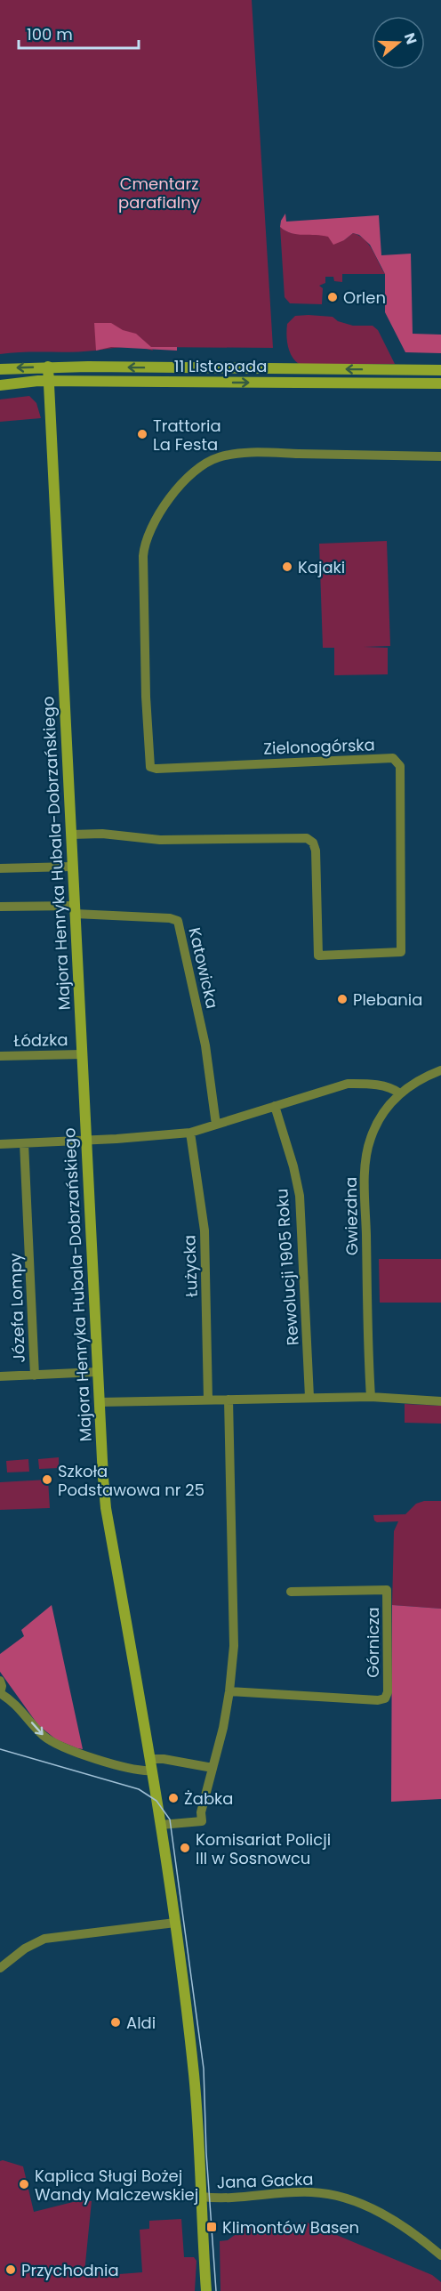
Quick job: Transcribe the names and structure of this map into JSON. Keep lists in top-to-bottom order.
{
  "streets": {
    "street": [
      "11 Listopada",
      "Zielonogórska",
      "Majora Henryka Hubala-Dobrzańskiego",
      "Katowicka",
      "Łódzka",
      "Gwiezdna",
      "Łużycka",
      "Rewolucji 1905 Roku",
      "Józefa Lompy",
      "Górnicza",
      "Jana Gacka"
    ]
  },
  "crossings": [
    ["11 Listopada", "Majora Henryka Hubala-Dobrzańskiego"],
    ["Zielonogórska", "Majora Henryka Hubala-Dobrzańskiego"],
    ["Majora Henryka Hubala-Dobrzańskiego", "Katowicka"],
    ["Majora Henryka Hubala-Dobrzańskiego", "Łódzka"],
    ["Majora Henryka Hubala-Dobrzańskiego", "Jana Gacka"]
  ],
  "parks": ["Cmentarz parafialny"],
  "places": {
    "other": [
      "Orlen",
      "Trattoria La Festa",
      "Kajaki",
      "Plebania",
      "Szkoła Podstawowa nr 25",
      "Żabka",
      "Komisariat Policji III w Sosnowcu",
      "Aldi",
      "Kaplica Sługi Bożej Wandy Malczewskiej",
      "Przychodnia"
    ],
    "transit": ["Klimontów Basen"]
  },
  "scale_bar": "100 m",
  "north": "right"
}
